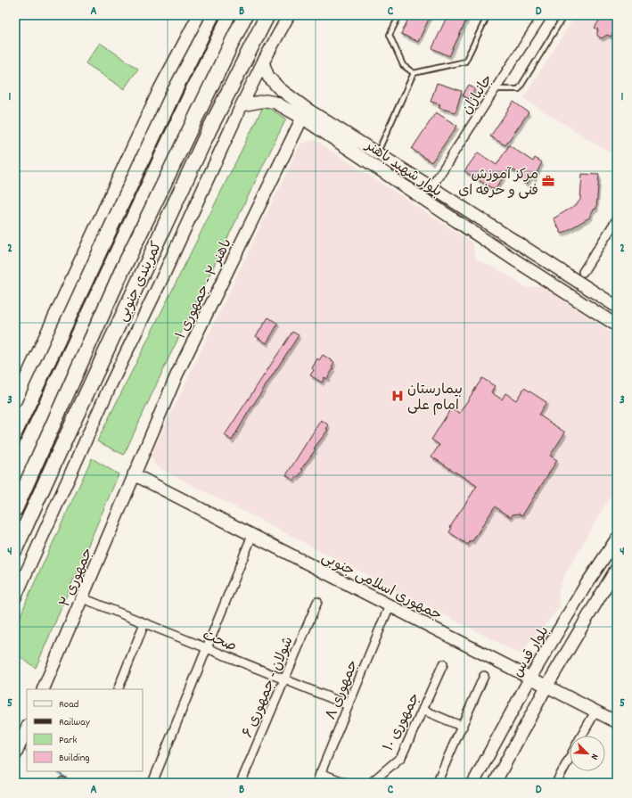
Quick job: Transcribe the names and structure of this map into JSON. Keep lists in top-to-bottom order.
{
  "streets": {
    "highway": ["کمربندی جنوبی"],
    "main road": [
      "بلوار شهید باهنر",
      "باهنر ۲ - جمهوری ۱",
      "جمهوری ۲",
      "جمهوری اسلامی جنوبی",
      "بلوار قدس"
    ],
    "street": [
      "جانبازان",
      "صحت",
      "شولان - جمهوری ۶",
      "جمهوری ۸",
      "جمهوری ۱۰"
    ]
  },
  "crossings": [
    ["جانبازان", "بلوار شهید باهنر"],
    ["بلوار شهید باهنر", "باهنر ۲ - جمهوری ۱"],
    ["باهنر ۲ - جمهوری ۱", "جمهوری ۲"],
    ["باهنر ۲ - جمهوری ۱", "جمهوری اسلامی جنوبی"],
    ["جمهوری ۲", "جمهوری اسلامی جنوبی"],
    ["جمهوری ۲", "صحت"],
    ["جمهوری اسلامی جنوبی", "بلوار قدس"],
    ["جمهوری اسلامی جنوبی", "جمهوری ۸"],
    ["صحت", "شولان - جمهوری ۶"],
    ["صحت", "جمهوری ۸"]
  ],
  "places": {
    "office": ["مرکز آموزش فنی و حرفه ای"],
    "hospital": ["بیمارستان امام علی"]
  },
  "legend": [
    "Road",
    "Railway",
    "Park",
    "Building"
  ],
  "north": "bottom right",
  "grid": {
    "columns": [
      "A",
      "B",
      "C",
      "D"
    ],
    "rows": [
      "1",
      "2",
      "3",
      "4",
      "5"
    ]
  }
}
